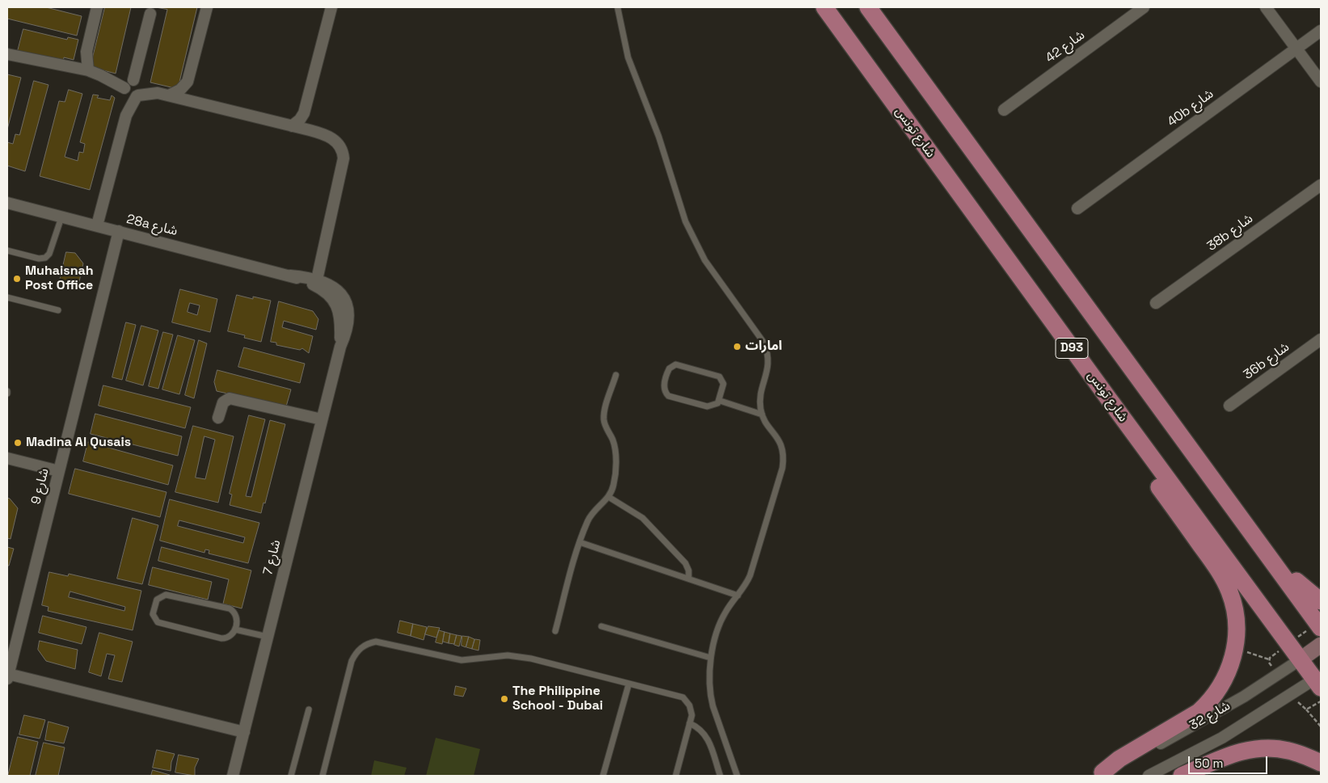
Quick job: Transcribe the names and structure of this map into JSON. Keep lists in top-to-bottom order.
{
  "streets": {
    "main road": ["شارع تونس", "D93"],
    "street": [
      "شارع 42",
      "40b شارع",
      "28a شارع",
      "38b شارع",
      "36b شارع",
      "شارع 9",
      "شارع 7",
      "شارع 32"
    ]
  },
  "crossings": [
    ["شارع تونس", "شارع 32"],
    ["28a شارع", "شارع 9"],
    ["28a شارع", "شارع 7"]
  ],
  "places": [
    "Muhaisnah Post Office",
    "امارات",
    "Madina Al Qusais",
    "The Philippine School - Dubai"
  ],
  "scale_bar": "50 m"
}
